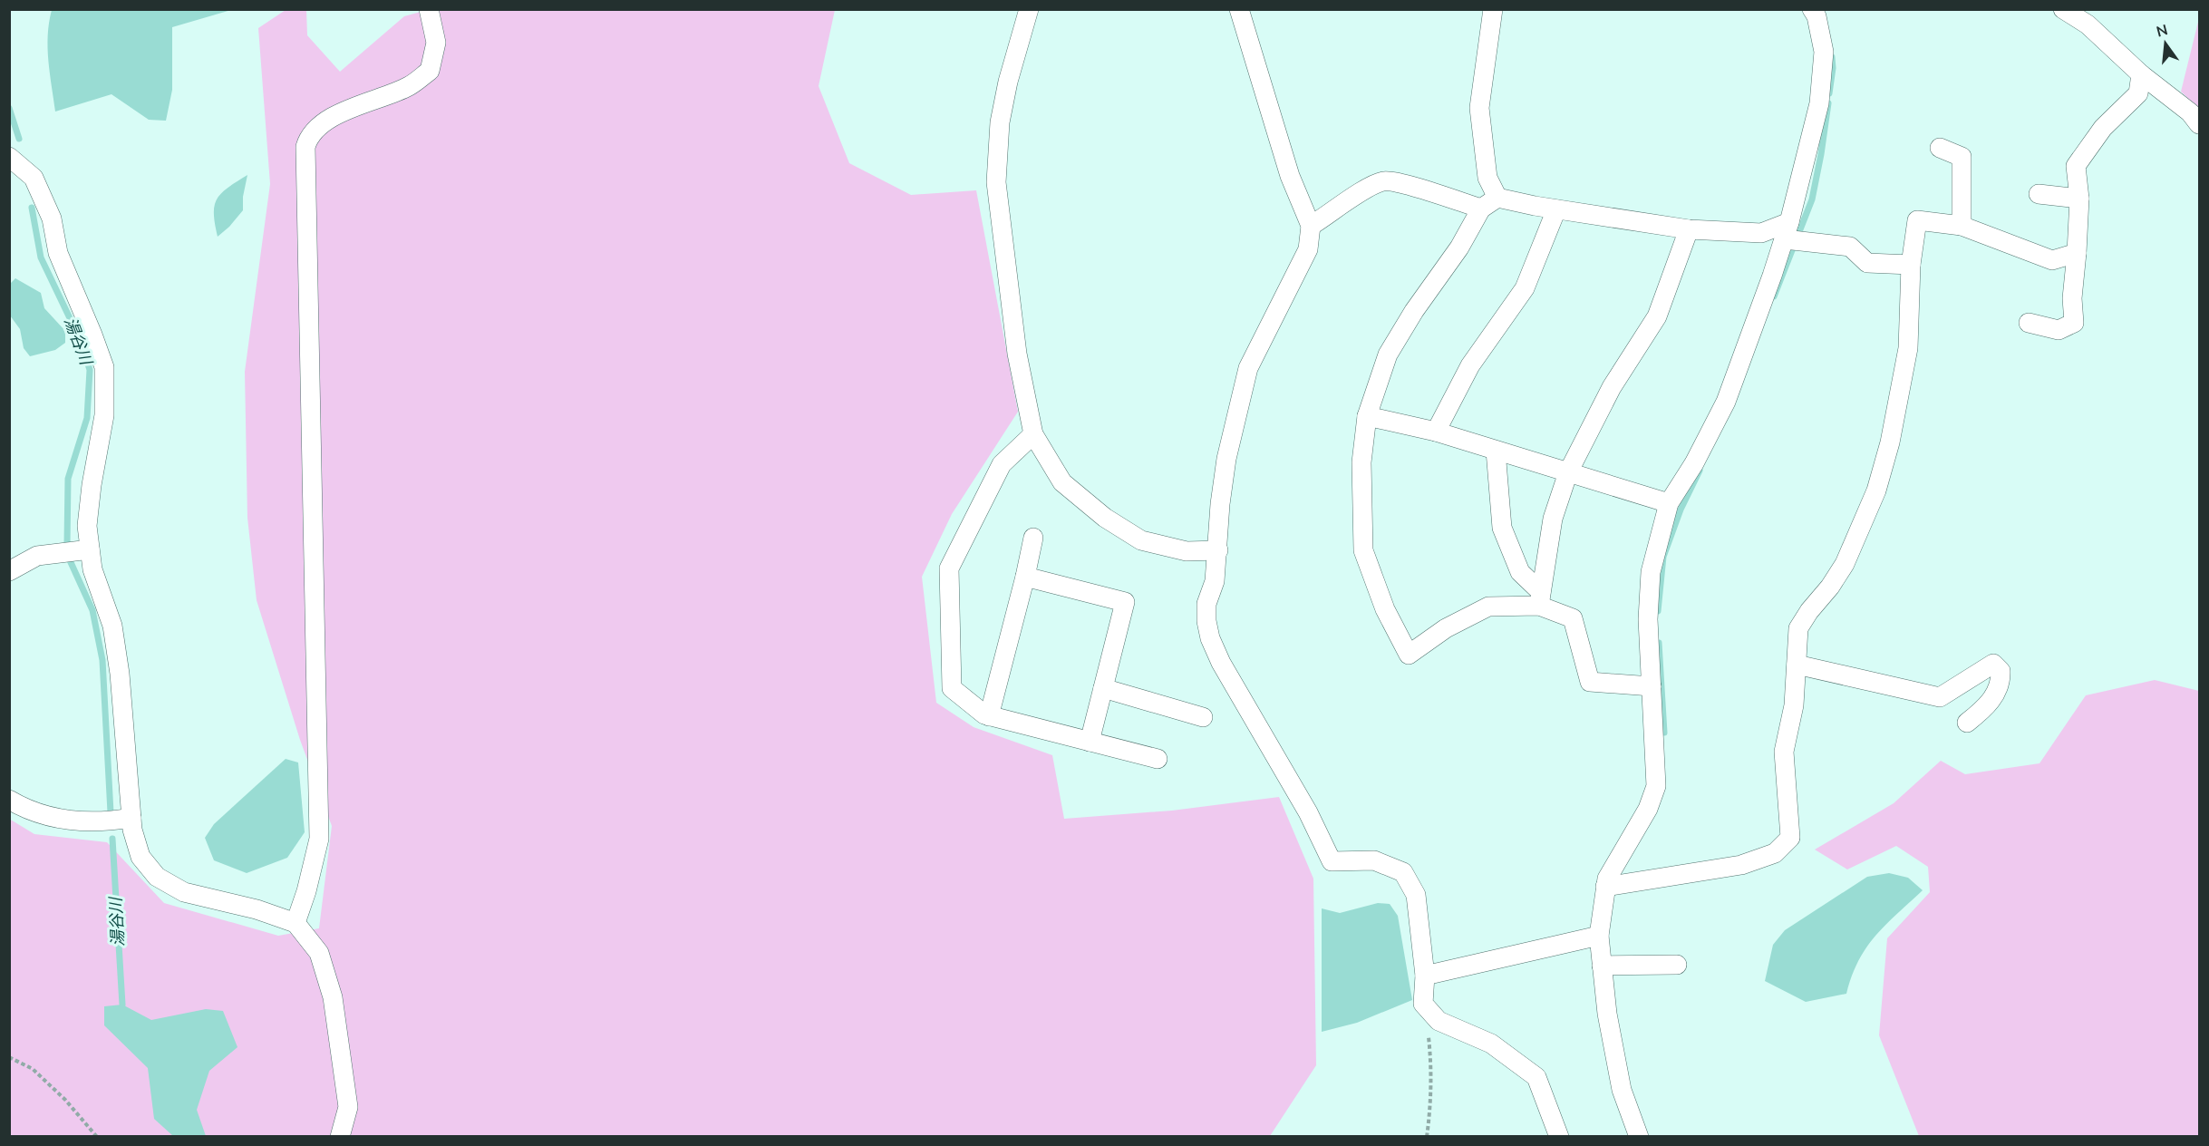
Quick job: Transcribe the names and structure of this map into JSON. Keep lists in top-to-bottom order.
{
  "water": ["湯谷川"],
  "north": "top"
}
